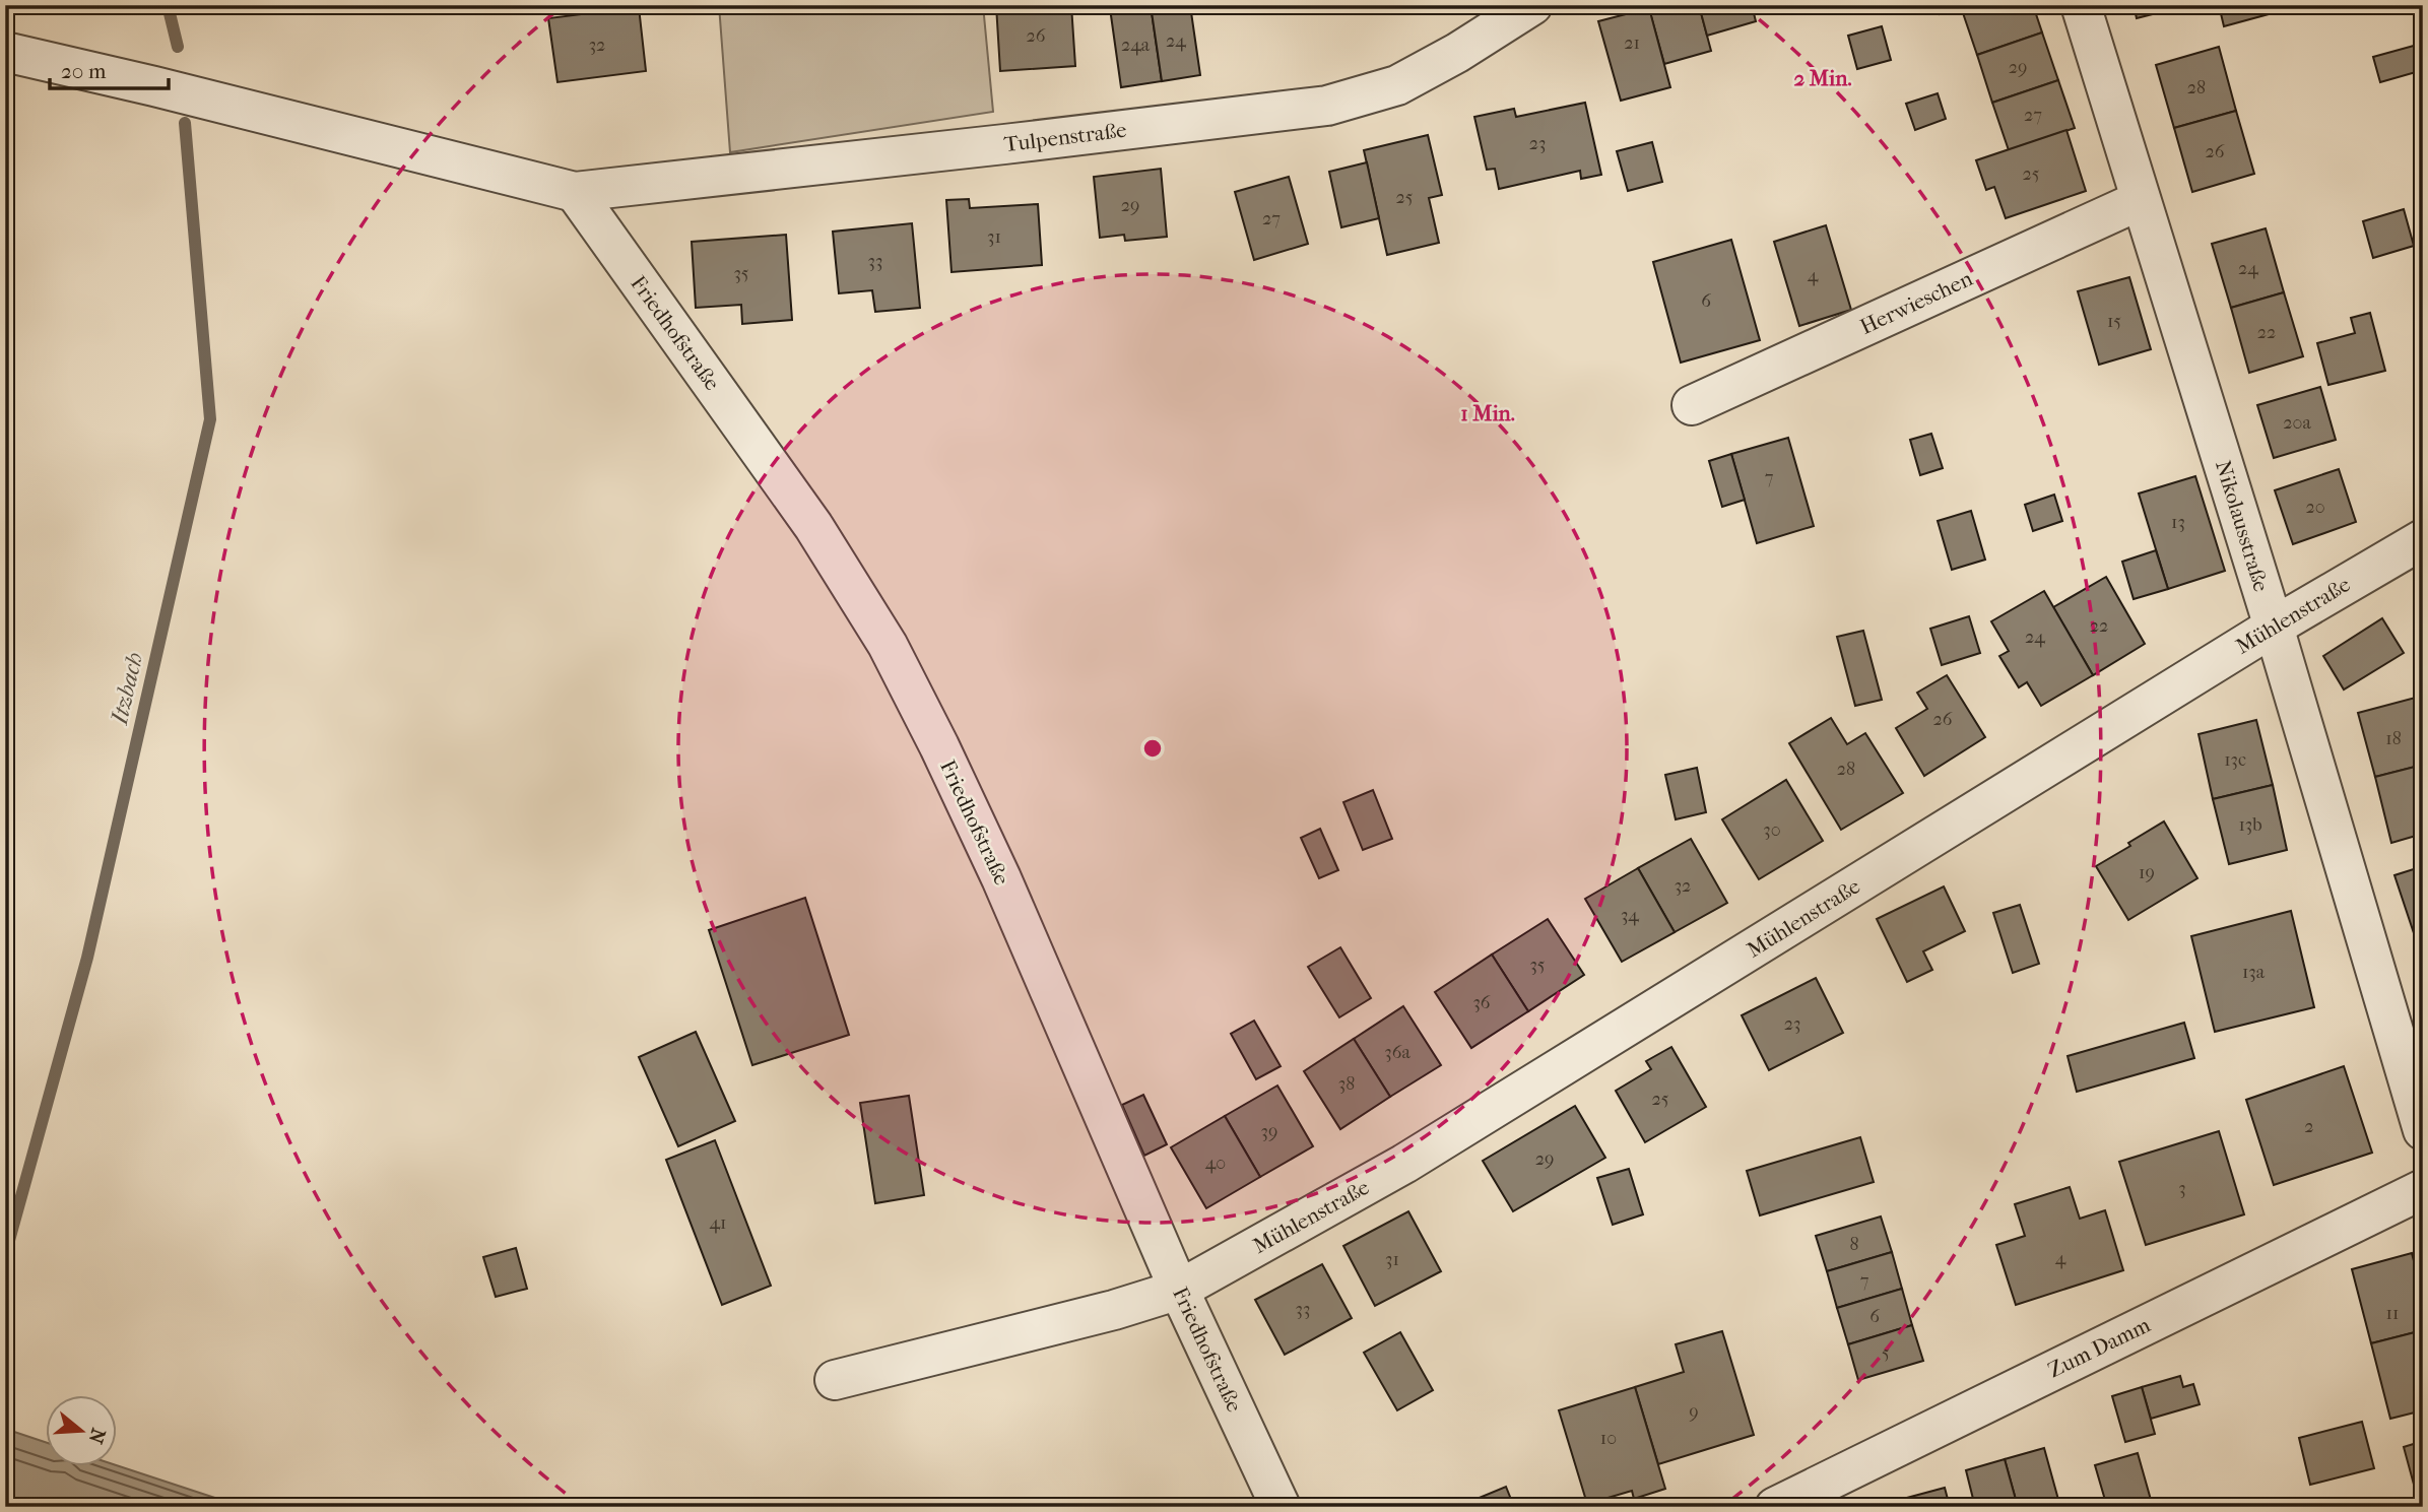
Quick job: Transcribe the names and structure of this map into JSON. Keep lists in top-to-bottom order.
{
  "streets": {
    "street": [
      "Tulpenstraße",
      "Herwieschen",
      "Friedhofstraße",
      "Nikolausstraße",
      "Mühlenstraße",
      "Zum Damm"
    ]
  },
  "crossings": [
    ["Tulpenstraße", "Friedhofstraße"],
    ["Herwieschen", "Nikolausstraße"],
    ["Friedhofstraße", "Mühlenstraße"],
    ["Nikolausstraße", "Mühlenstraße"]
  ],
  "water": ["Itzbach"],
  "house_numbers": [
    "26",
    "24",
    "21",
    "32",
    "24a",
    "29",
    "28",
    "27",
    "23",
    "26",
    "25",
    "25",
    "29",
    "27",
    "31",
    "33",
    "24",
    "35",
    "4",
    "6",
    "15",
    "22",
    "20a",
    "7",
    "20",
    "13",
    "22",
    "24",
    "26",
    "18",
    "13c",
    "28",
    "13b",
    "30",
    "19",
    "32",
    "34",
    "35",
    "13a",
    "36",
    "23",
    "36a",
    "38",
    "25",
    "2",
    "39",
    "29",
    "40",
    "3",
    "41",
    "8",
    "4",
    "31",
    "7",
    "33",
    "11",
    "6",
    "5",
    "9",
    "10"
  ],
  "scale_bar": "20 m",
  "north": "right",
  "rings": ["2 Min.", "1 Min."]
}
